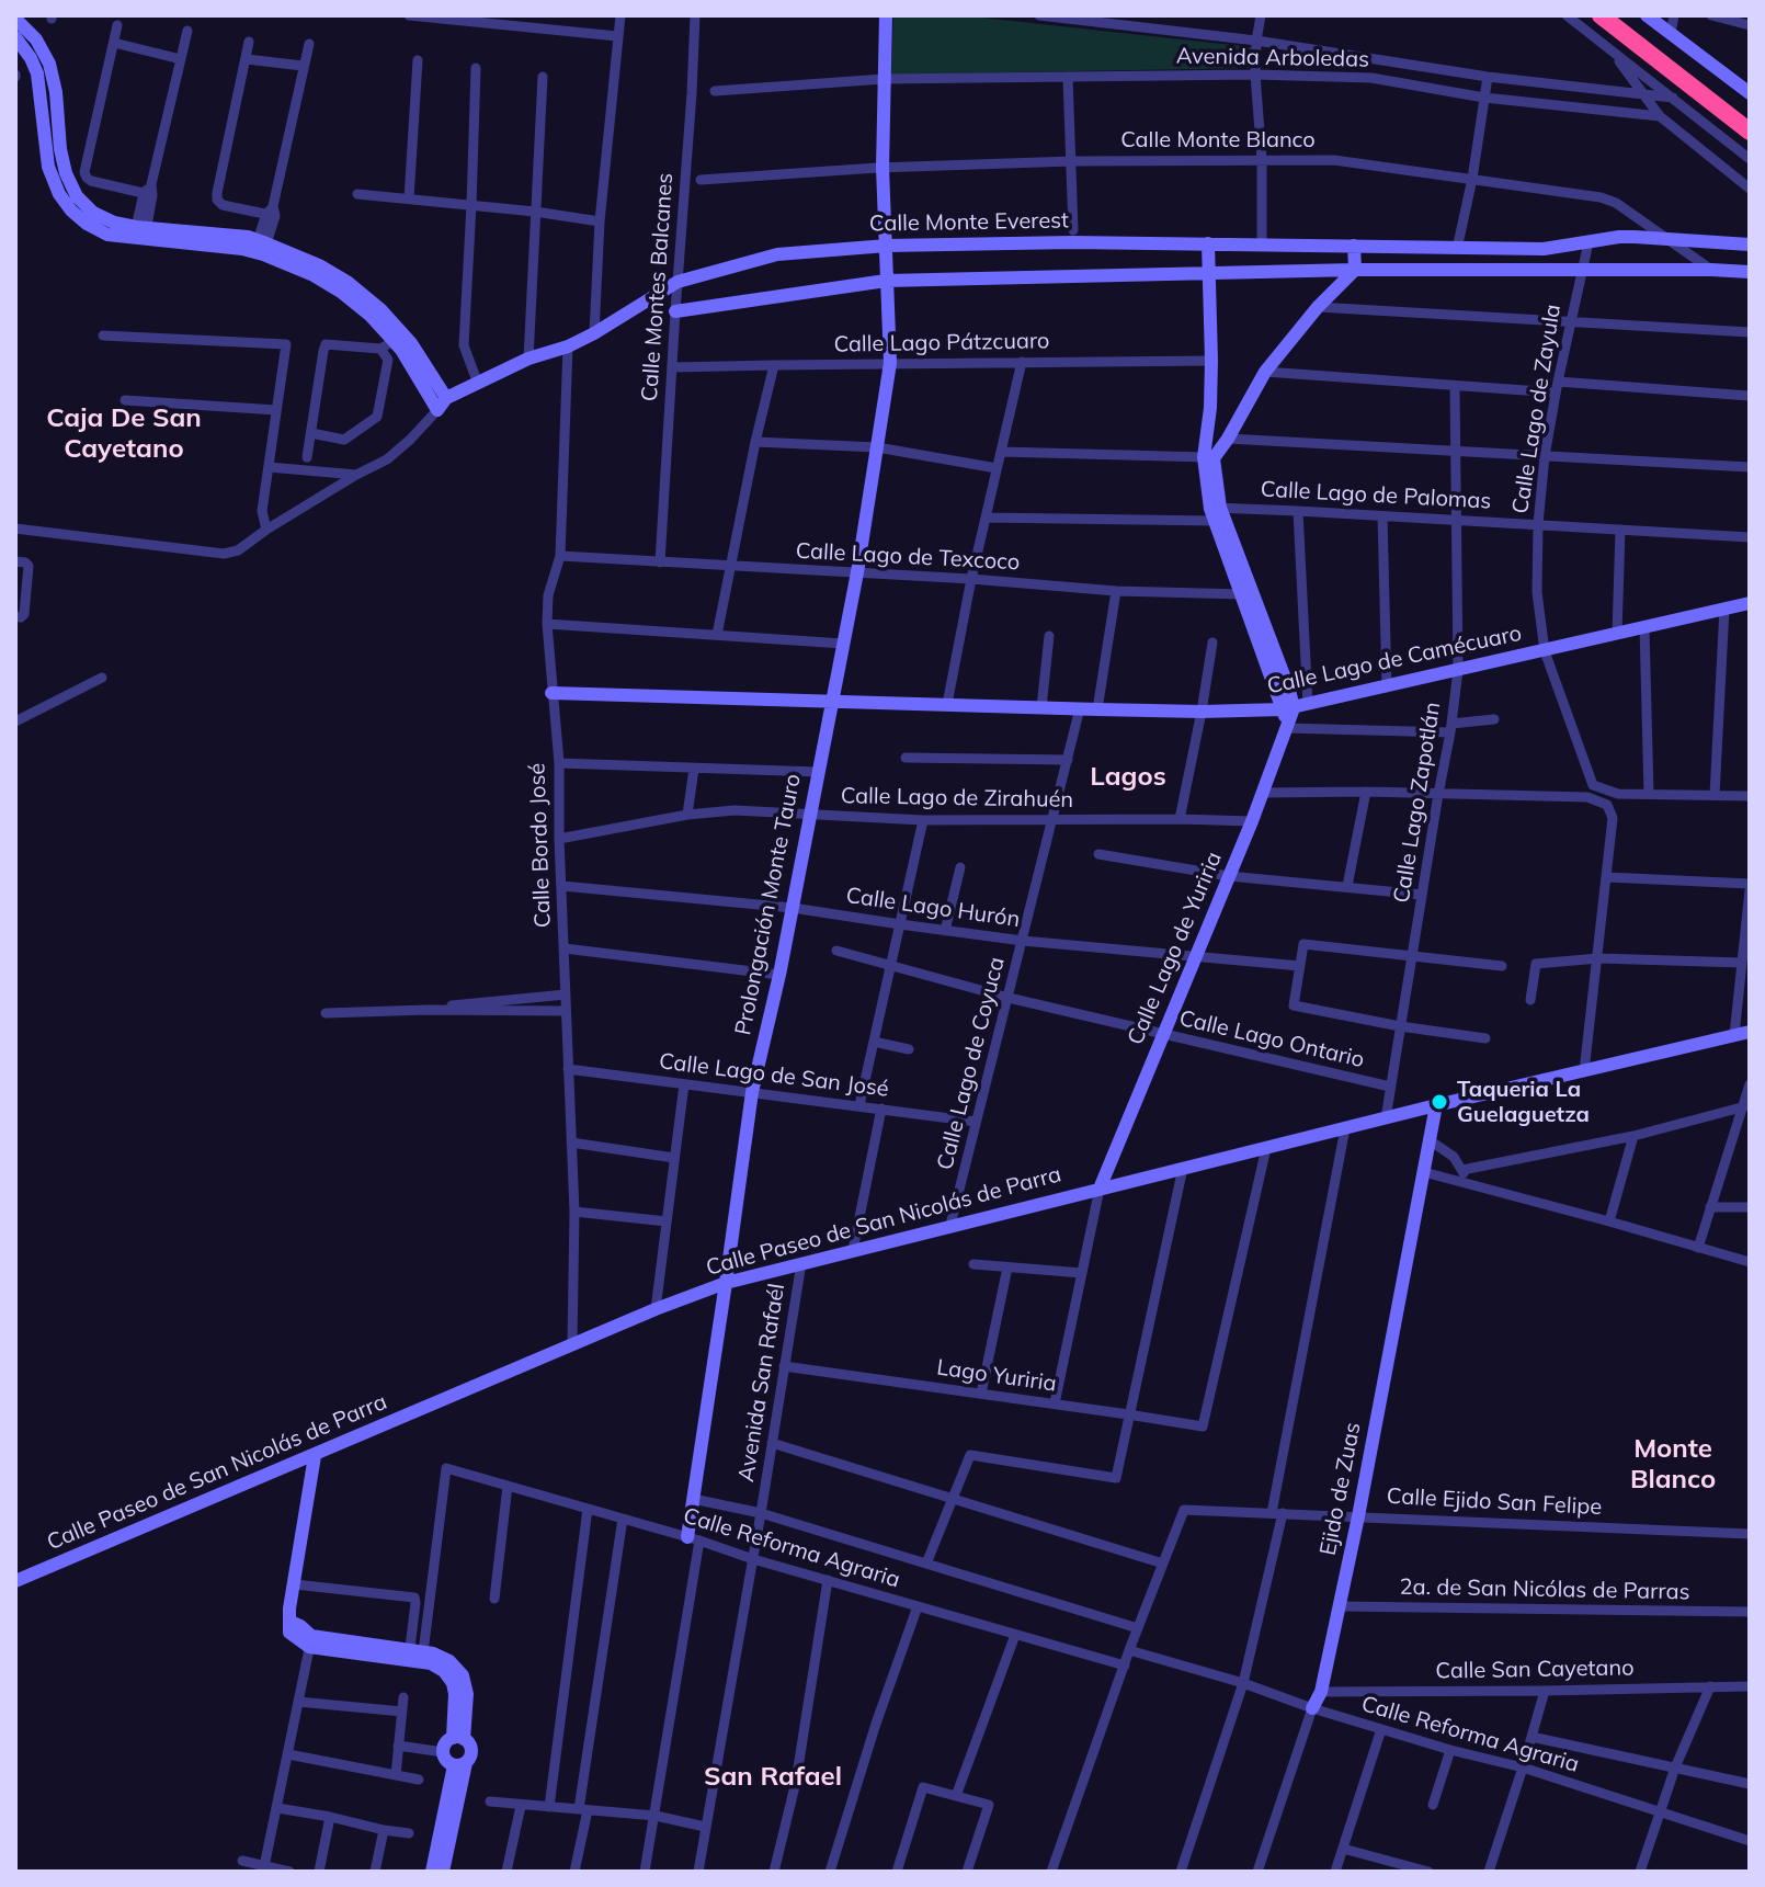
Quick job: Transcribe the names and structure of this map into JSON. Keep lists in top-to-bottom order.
{
  "streets": {
    "street": [
      "Avenida Arboledas",
      "Calle Monte Blanco",
      "Calle Monte Everest",
      "Calle Montes Balcanes",
      "Calle Lago Pátzcuaro",
      "Calle Lago de Zayula",
      "Calle Lago de Palomas",
      "Calle Lago de Texcoco",
      "Calle Lago de Camécuaro",
      "Calle Lago de Zirahuén",
      "Calle Lago Zapotlán",
      "Calle Bordo José",
      "Prolongación Monte Tauro",
      "Calle Lago Hurón",
      "Calle Lago de Yuriria",
      "Calle Lago Ontario",
      "Calle Lago de Coyuca",
      "Calle Lago de San José",
      "Calle Paseo de San Nicolás de Parra",
      "Lago Yuriria",
      "Avenida San Rafaél",
      "Ejido de Zuas",
      "Calle Ejido San Felipe",
      "Calle Reforma Agraria",
      "2a. de San Nicólas de Parras",
      "Calle San Cayetano"
    ]
  },
  "crossings": [
    ["Avenida Arboledas", "Prolongación Monte Tauro"],
    ["Calle Monte Blanco", "Calle Monte Everest"],
    ["Calle Monte Blanco", "Prolongación Monte Tauro"],
    ["Calle Monte Everest", "Calle Montes Balcanes"],
    ["Calle Monte Everest", "Calle Lago de Zayula"],
    ["Calle Monte Everest", "Calle Bordo José"],
    ["Calle Monte Everest", "Prolongación Monte Tauro"],
    ["Calle Montes Balcanes", "Calle Lago Pátzcuaro"],
    ["Calle Montes Balcanes", "Calle Lago de Texcoco"],
    ["Calle Lago Pátzcuaro", "Prolongación Monte Tauro"],
    ["Calle Lago de Zayula", "Calle Lago de Palomas"],
    ["Calle Lago de Zayula", "Calle Lago de Camécuaro"],
    ["Calle Lago de Palomas", "Calle Lago Zapotlán"],
    ["Calle Lago de Texcoco", "Calle Bordo José"],
    ["Calle Lago de Texcoco", "Prolongación Monte Tauro"],
    ["Calle Lago de Camécuaro", "Calle Lago Zapotlán"],
    ["Calle Lago de Camécuaro", "Calle Bordo José"],
    ["Calle Lago de Camécuaro", "Prolongación Monte Tauro"],
    ["Calle Lago de Camécuaro", "Calle Lago de Coyuca"],
    ["Calle Lago de Zirahuén", "Calle Bordo José"],
    ["Calle Lago de Zirahuén", "Prolongación Monte Tauro"],
    ["Calle Lago de Zirahuén", "Calle Lago de Yuriria"],
    ["Calle Lago de Zirahuén", "Calle Lago de Coyuca"],
    ["Calle Lago Zapotlán", "Calle Lago Ontario"],
    ["Calle Lago Zapotlán", "Calle Paseo de San Nicolás de Parra"],
    ["Calle Bordo José", "Calle Lago Hurón"],
    ["Calle Bordo José", "Calle Lago de San José"],
    ["Calle Bordo José", "Calle Paseo de San Nicolás de Parra"],
    ["Prolongación Monte Tauro", "Calle Lago Hurón"],
    ["Prolongación Monte Tauro", "Calle Lago de San José"],
    ["Prolongación Monte Tauro", "Calle Paseo de San Nicolás de Parra"],
    ["Prolongación Monte Tauro", "Calle Reforma Agraria"],
    ["Calle Lago Hurón", "Calle Lago de Yuriria"],
    ["Calle Lago Hurón", "Calle Lago de Coyuca"],
    ["Calle Lago de Yuriria", "Calle Lago Ontario"],
    ["Calle Lago de Yuriria", "Calle Paseo de San Nicolás de Parra"],
    ["Calle Lago Ontario", "Calle Lago de Coyuca"],
    ["Calle Lago de Coyuca", "Calle Lago de San José"],
    ["Calle Lago de Coyuca", "Calle Paseo de San Nicolás de Parra"],
    ["Calle Paseo de San Nicolás de Parra", "Lago Yuriria"],
    ["Calle Paseo de San Nicolás de Parra", "Avenida San Rafaél"],
    ["Calle Paseo de San Nicolás de Parra", "Ejido de Zuas"],
    ["Lago Yuriria", "Avenida San Rafaél"],
    ["Avenida San Rafaél", "Calle Reforma Agraria"],
    ["Ejido de Zuas", "Calle Ejido San Felipe"],
    ["Ejido de Zuas", "Calle Reforma Agraria"],
    ["Ejido de Zuas", "2a. de San Nicólas de Parras"],
    ["Ejido de Zuas", "Calle San Cayetano"]
  ],
  "districts": [
    "Caja De San Cayetano",
    "Lagos",
    "Monte Blanco",
    "San Rafael"
  ],
  "places": ["Taqueria La Guelaguetza"]
}
